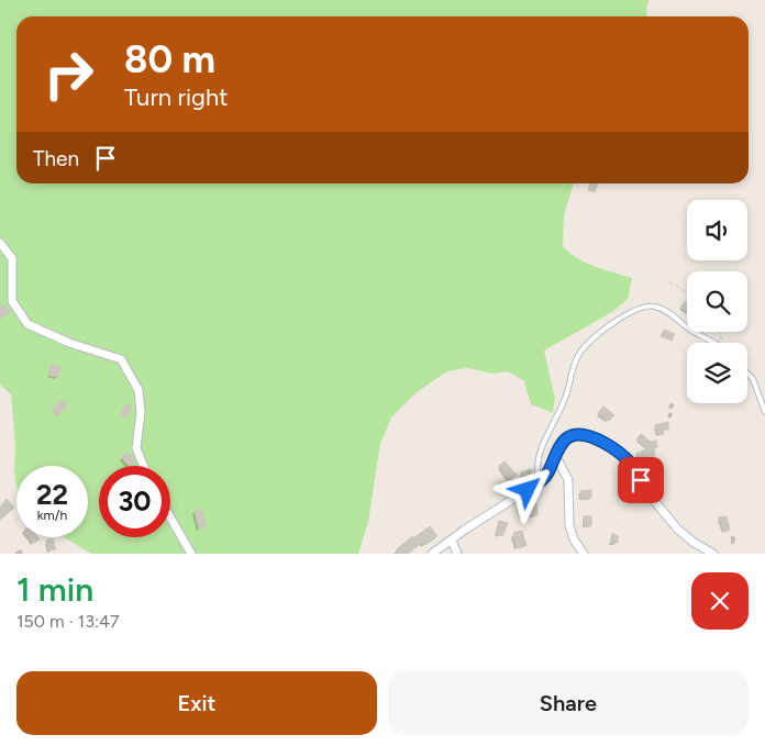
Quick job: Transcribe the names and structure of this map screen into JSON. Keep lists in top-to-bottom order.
{
  "page": {
    "turn": ["80 m", "Turn right"],
    "then": "Then",
    "speed": "22 km/h",
    "limit": "30",
    "heading": ["1 min", "150 m · 13:47"],
    "buttons": ["Exit", "Share"]
  }
}
